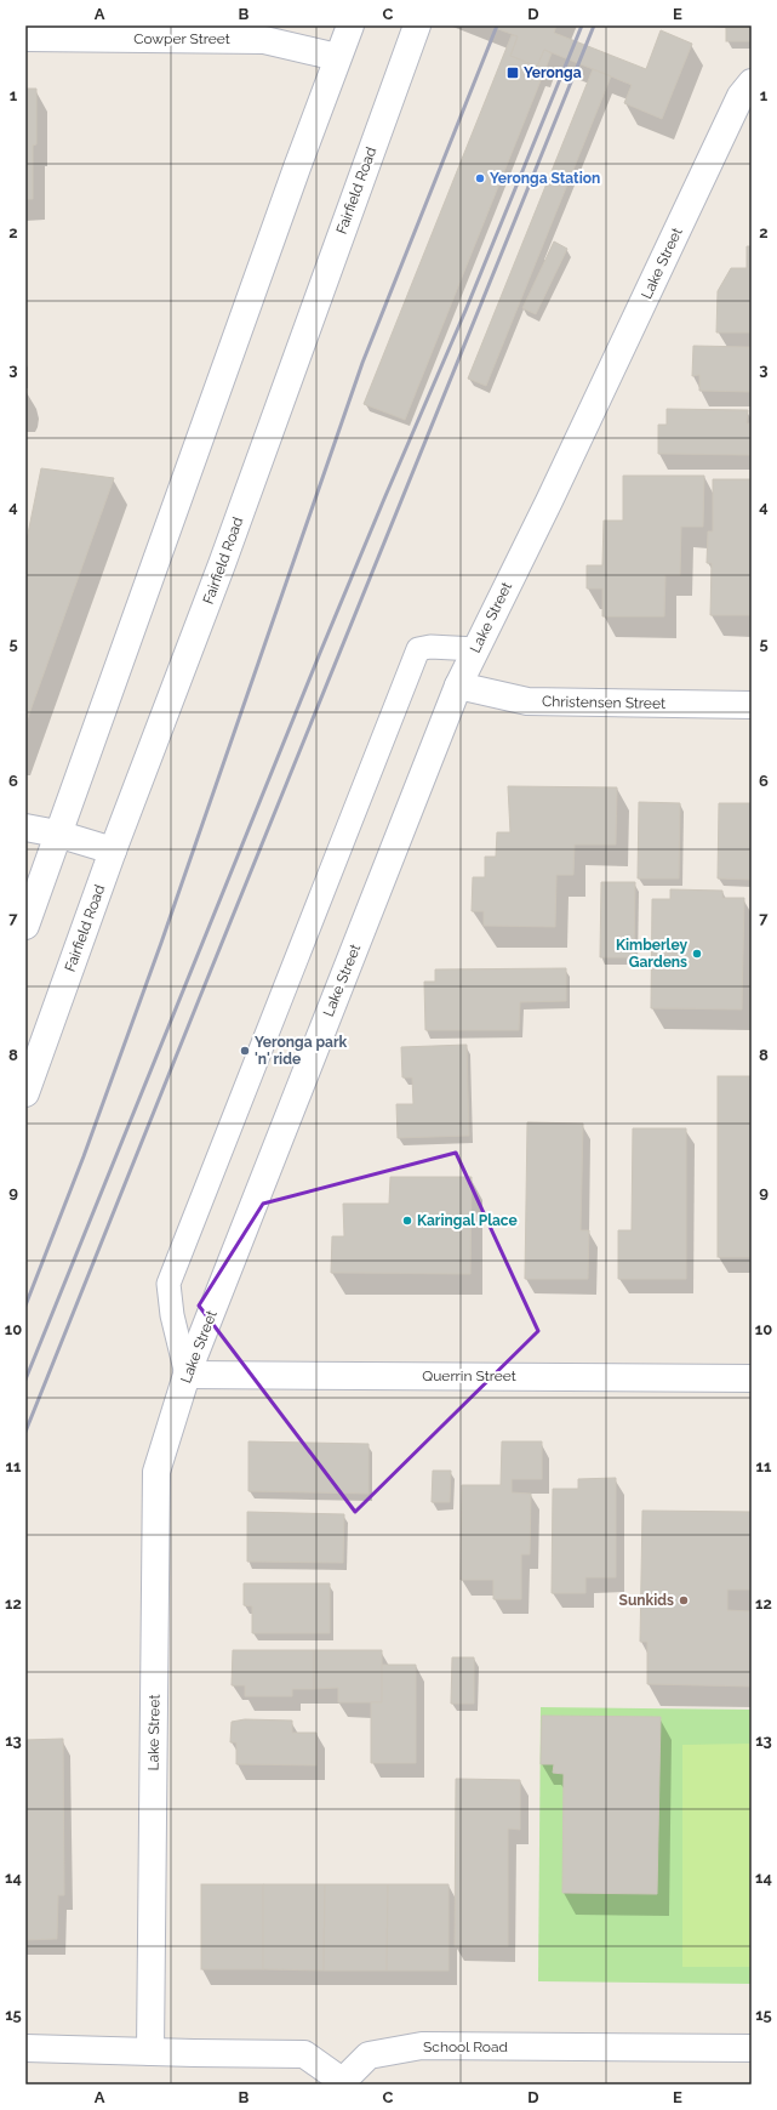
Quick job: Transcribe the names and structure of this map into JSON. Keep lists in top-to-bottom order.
{
  "streets": {
    "street": [
      "Cowper Street",
      "Fairfield Road",
      "Lake Street",
      "Christensen Street",
      "Querrin Street",
      "School Road"
    ]
  },
  "crossings": [
    ["Lake Street", "Christensen Street"],
    ["Lake Street", "Querrin Street"],
    ["Lake Street", "School Road"]
  ],
  "places": {
    "transit": ["Yeronga"],
    "other": [
      "Yeronga Station",
      "Kimberley Gardens",
      "Yeronga park 'n' ride",
      "Karingal Place",
      "Sunkids"
    ]
  },
  "grid": {
    "columns": [
      "A",
      "B",
      "C",
      "D",
      "E"
    ],
    "rows": [
      "1",
      "2",
      "3",
      "4",
      "5",
      "6",
      "7",
      "8",
      "9",
      "10",
      "11",
      "12",
      "13",
      "14",
      "15"
    ]
  }
}
